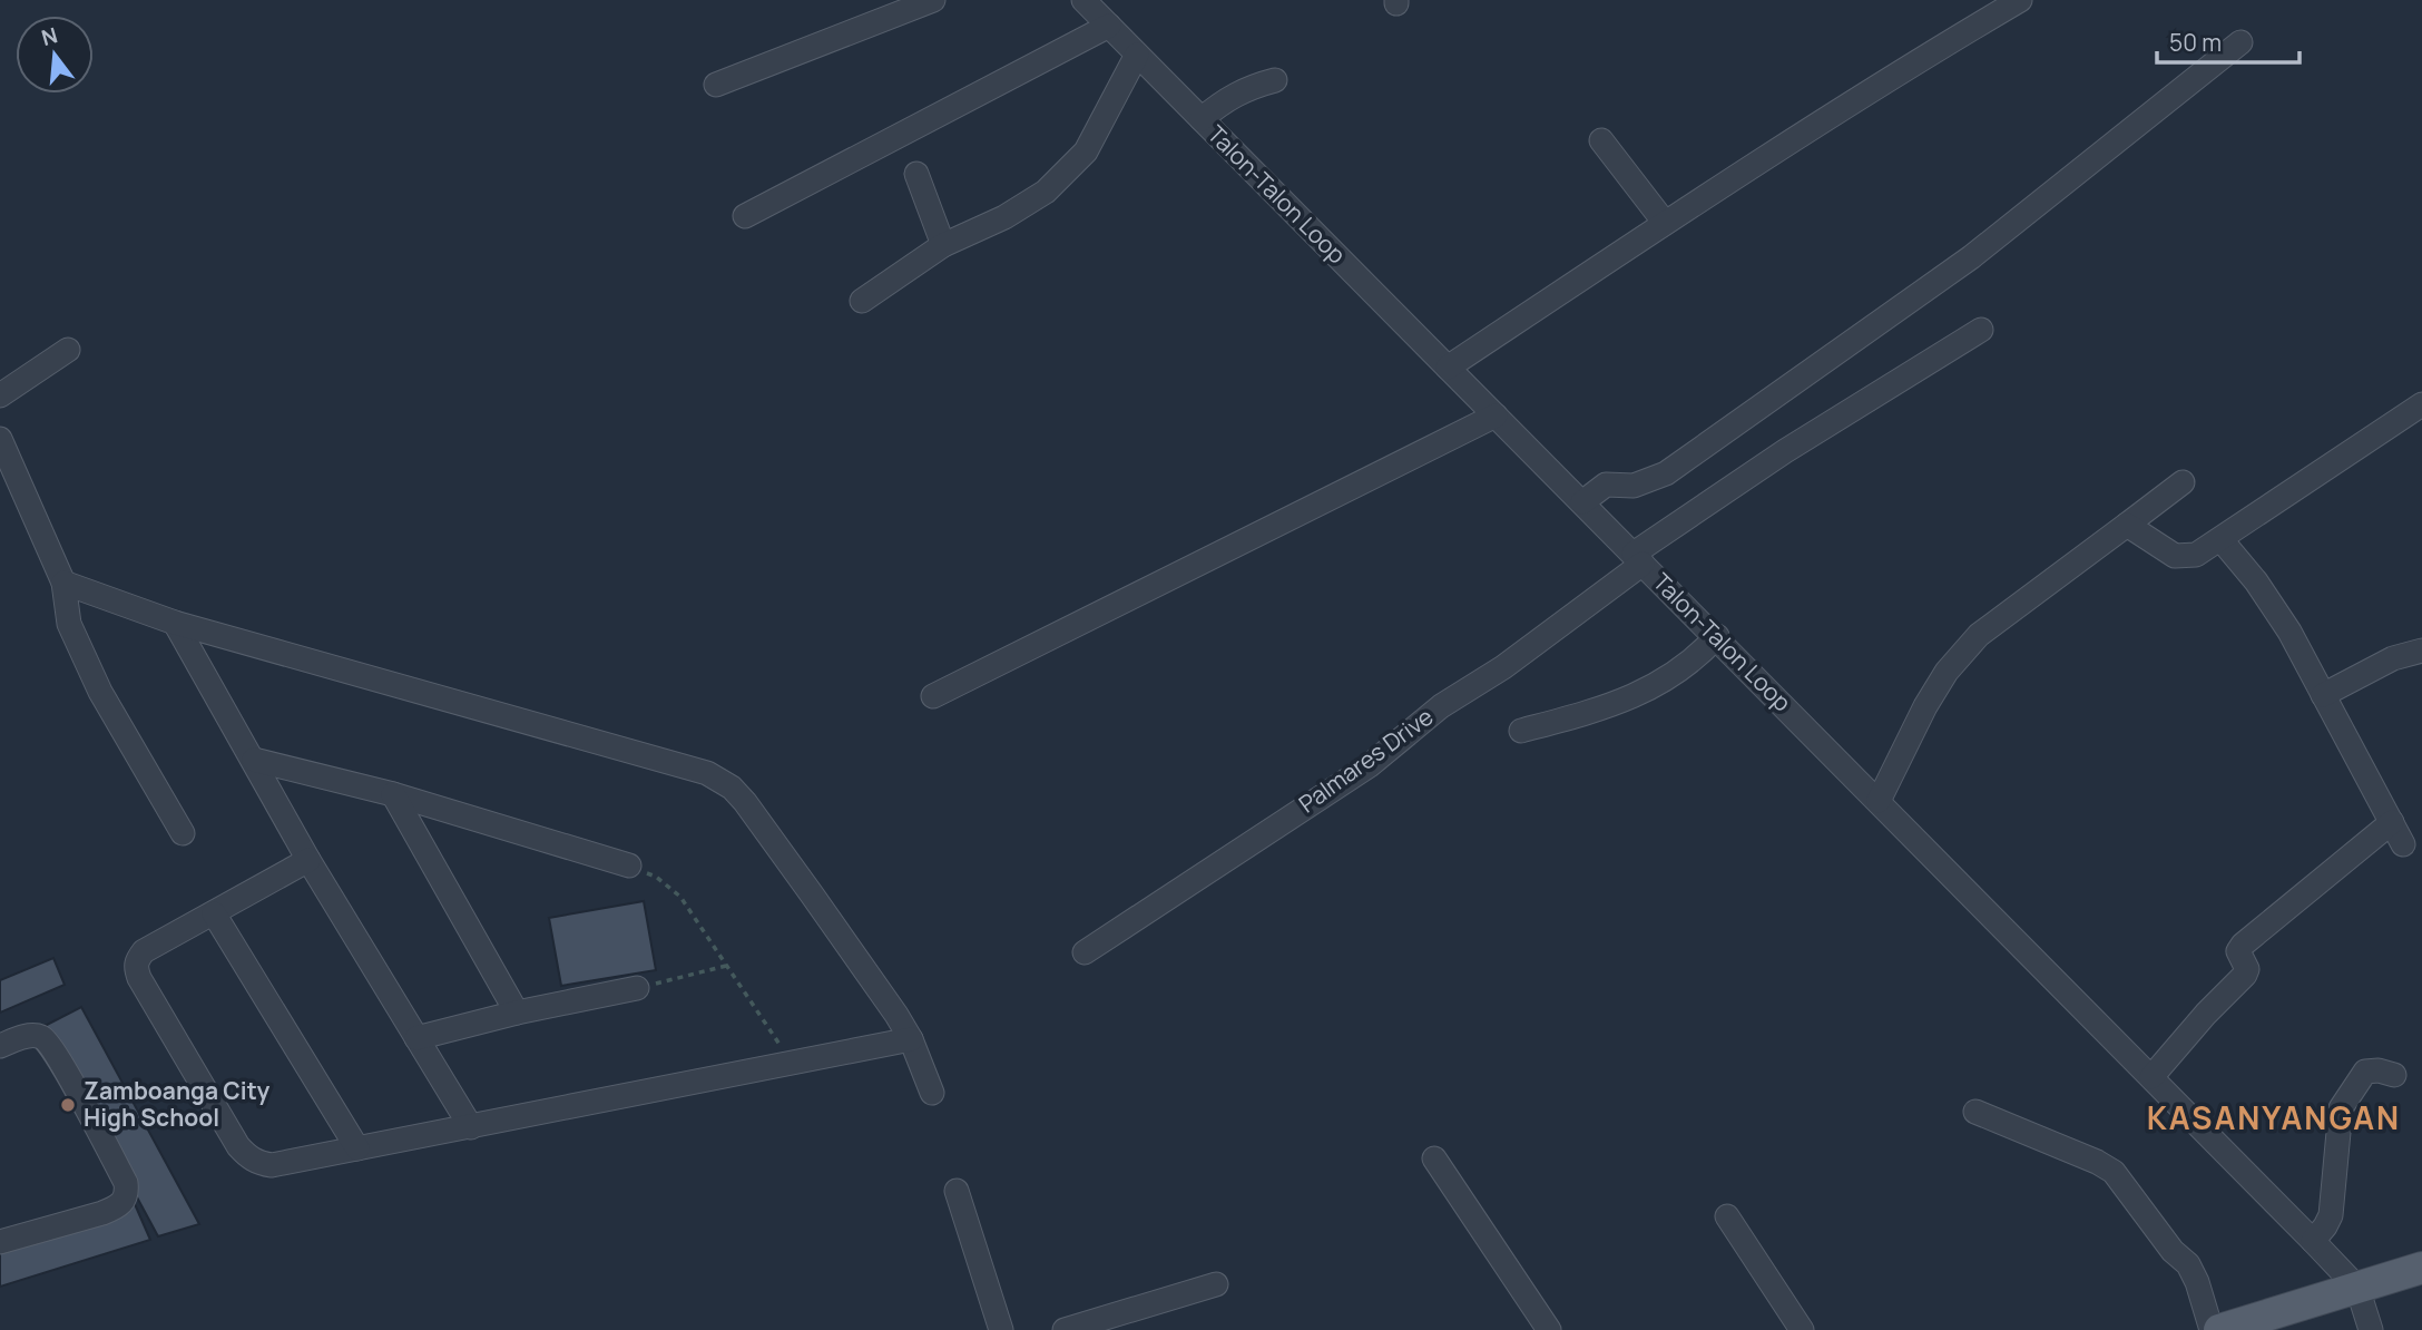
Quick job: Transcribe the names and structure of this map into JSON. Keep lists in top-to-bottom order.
{
  "streets": {
    "street": ["Talon-Talon Loop", "Palmares Drive"]
  },
  "crossings": [
    ["Talon-Talon Loop", "Palmares Drive"]
  ],
  "districts": ["KASANYANGAN"],
  "places": ["Zamboanga City High School"],
  "scale_bar": "50 m",
  "north": "top"
}
